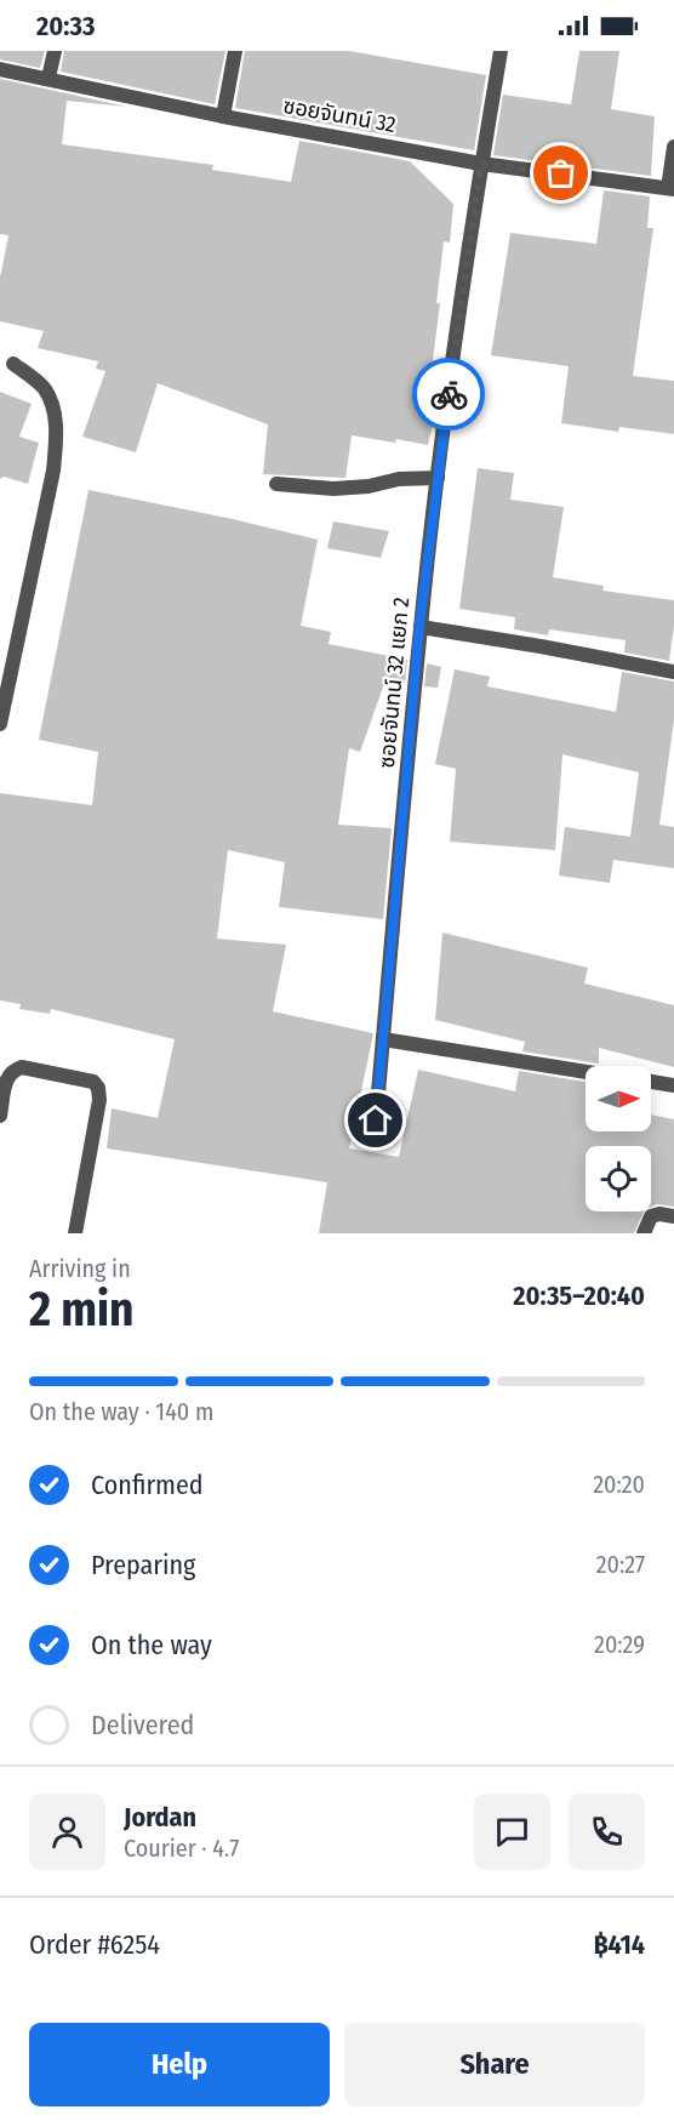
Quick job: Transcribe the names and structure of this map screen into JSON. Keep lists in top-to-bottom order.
{
  "streets": {
    "street": ["ซอยจันทน์ 32", "ซอยจันทน์ 32 แยก 2"]
  },
  "crossings": [
    ["ซอยจันทน์ 32", "ซอยจันทน์ 32 แยก 2"]
  ],
  "north": "right",
  "page": {
    "status": "20:33",
    "heading": ["2 min", "Arriving in", "20:35–20:40"],
    "panel": [
      "Jordan",
      "Courier · 4.7",
      "Order #6254",
      "฿414"
    ],
    "bar": "On the way · 140 m",
    "list": [
      ["Confirmed", "20:20"],
      ["Preparing", "20:27"],
      ["On the way", "20:29"],
      "Delivered"
    ],
    "buttons": ["Help", "Share"]
  }
}
